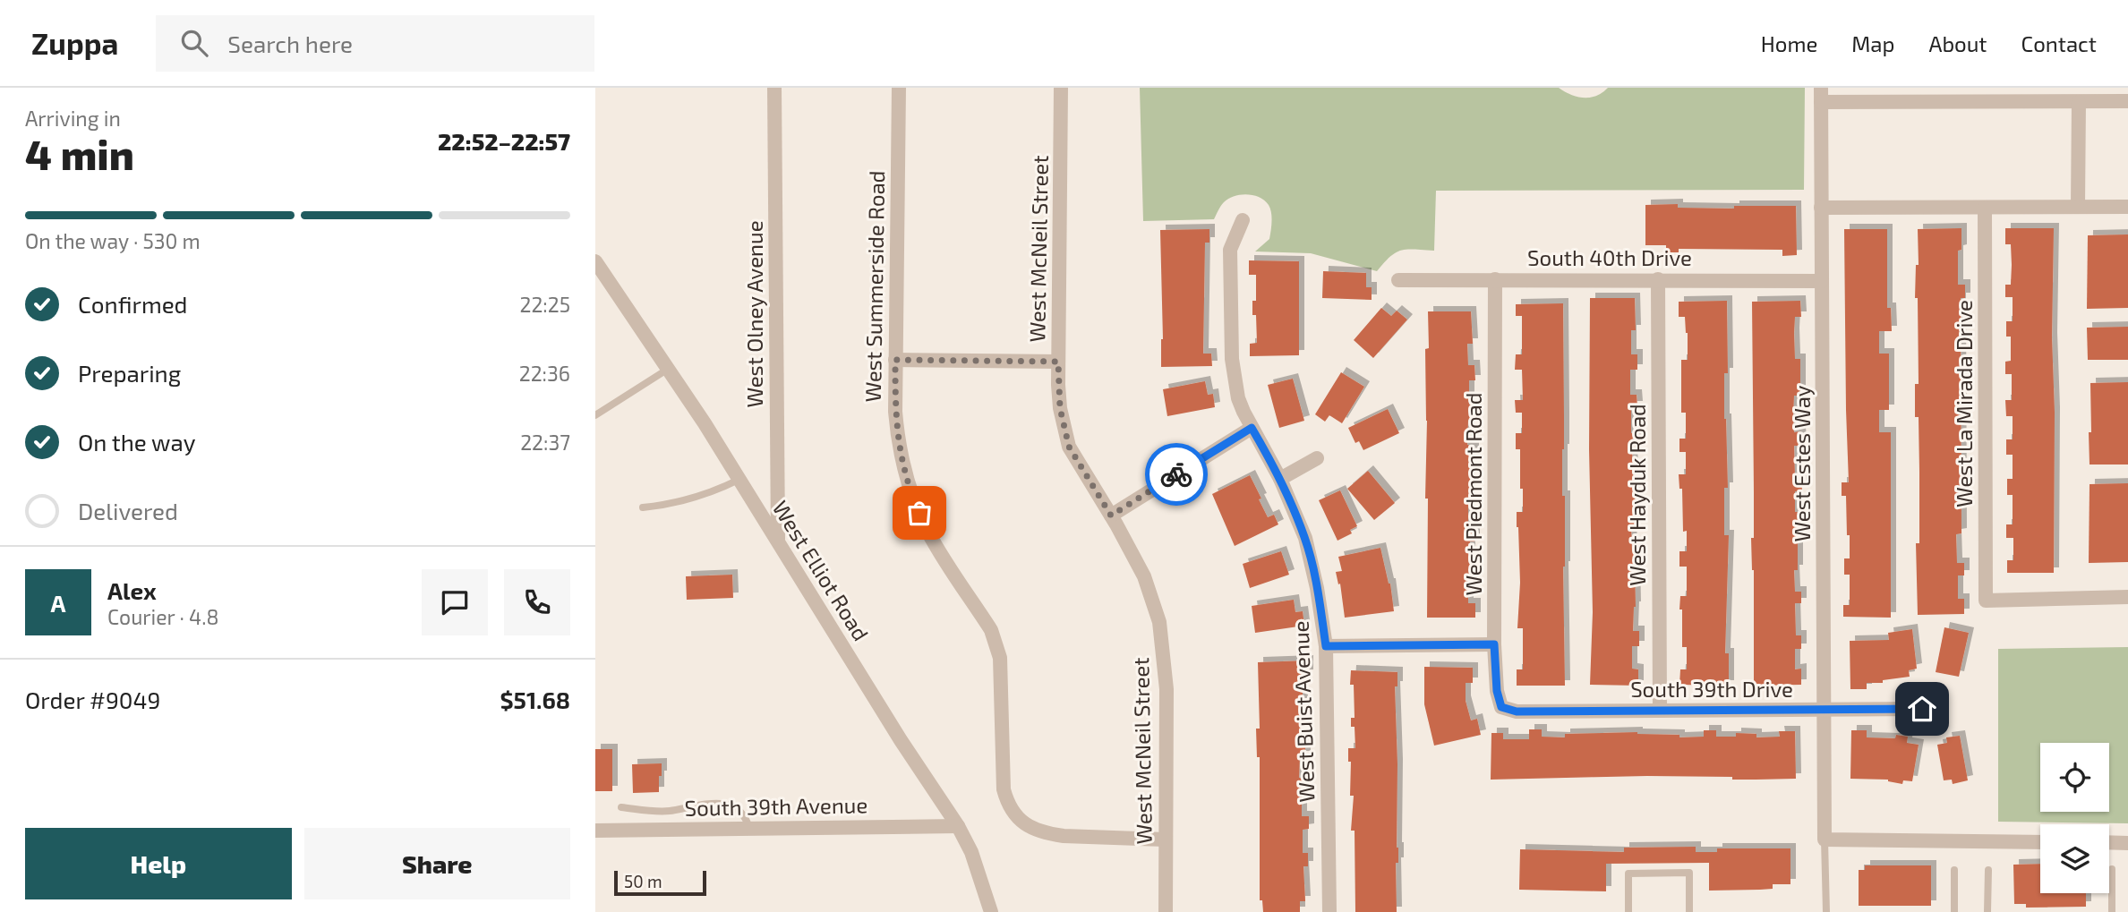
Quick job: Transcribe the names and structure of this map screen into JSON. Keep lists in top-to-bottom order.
{
  "streets": {
    "street": [
      "West McNeil Street",
      "South 40th Drive",
      "West Summerside Road",
      "West Olney Avenue",
      "West La Mirada Drive",
      "West Estes Way",
      "West Piedmont Road",
      "West Hayduk Road",
      "West Elliot Road",
      "South 39th Drive",
      "West Buist Avenue",
      "South 39th Avenue"
    ]
  },
  "crossings": [
    ["West McNeil Street", "West Summerside Road"],
    ["South 40th Drive", "West Estes Way"],
    ["South 40th Drive", "West Piedmont Road"],
    ["South 40th Drive", "West Hayduk Road"],
    ["West Olney Avenue", "West Elliot Road"],
    ["West Estes Way", "South 39th Drive"],
    ["West Piedmont Road", "South 39th Drive"],
    ["West Hayduk Road", "South 39th Drive"],
    ["West Elliot Road", "South 39th Avenue"]
  ],
  "scale_bar": "50 m",
  "page": {
    "header": "Zuppa",
    "search": "Search here",
    "nav": [
      "Home",
      "Map",
      "About",
      "Contact"
    ],
    "heading": ["4 min", "Arriving in", "22:52–22:57"],
    "panel": [
      "Alex",
      "Courier · 4.8",
      "Order #9049",
      "$51.68"
    ],
    "bar": "On the way · 530 m",
    "list": [
      ["Confirmed", "22:25"],
      ["Preparing", "22:36"],
      ["On the way", "22:37"],
      "Delivered"
    ],
    "round": "A",
    "buttons": ["Help", "Share"],
    "scale": "50 m"
  }
}
